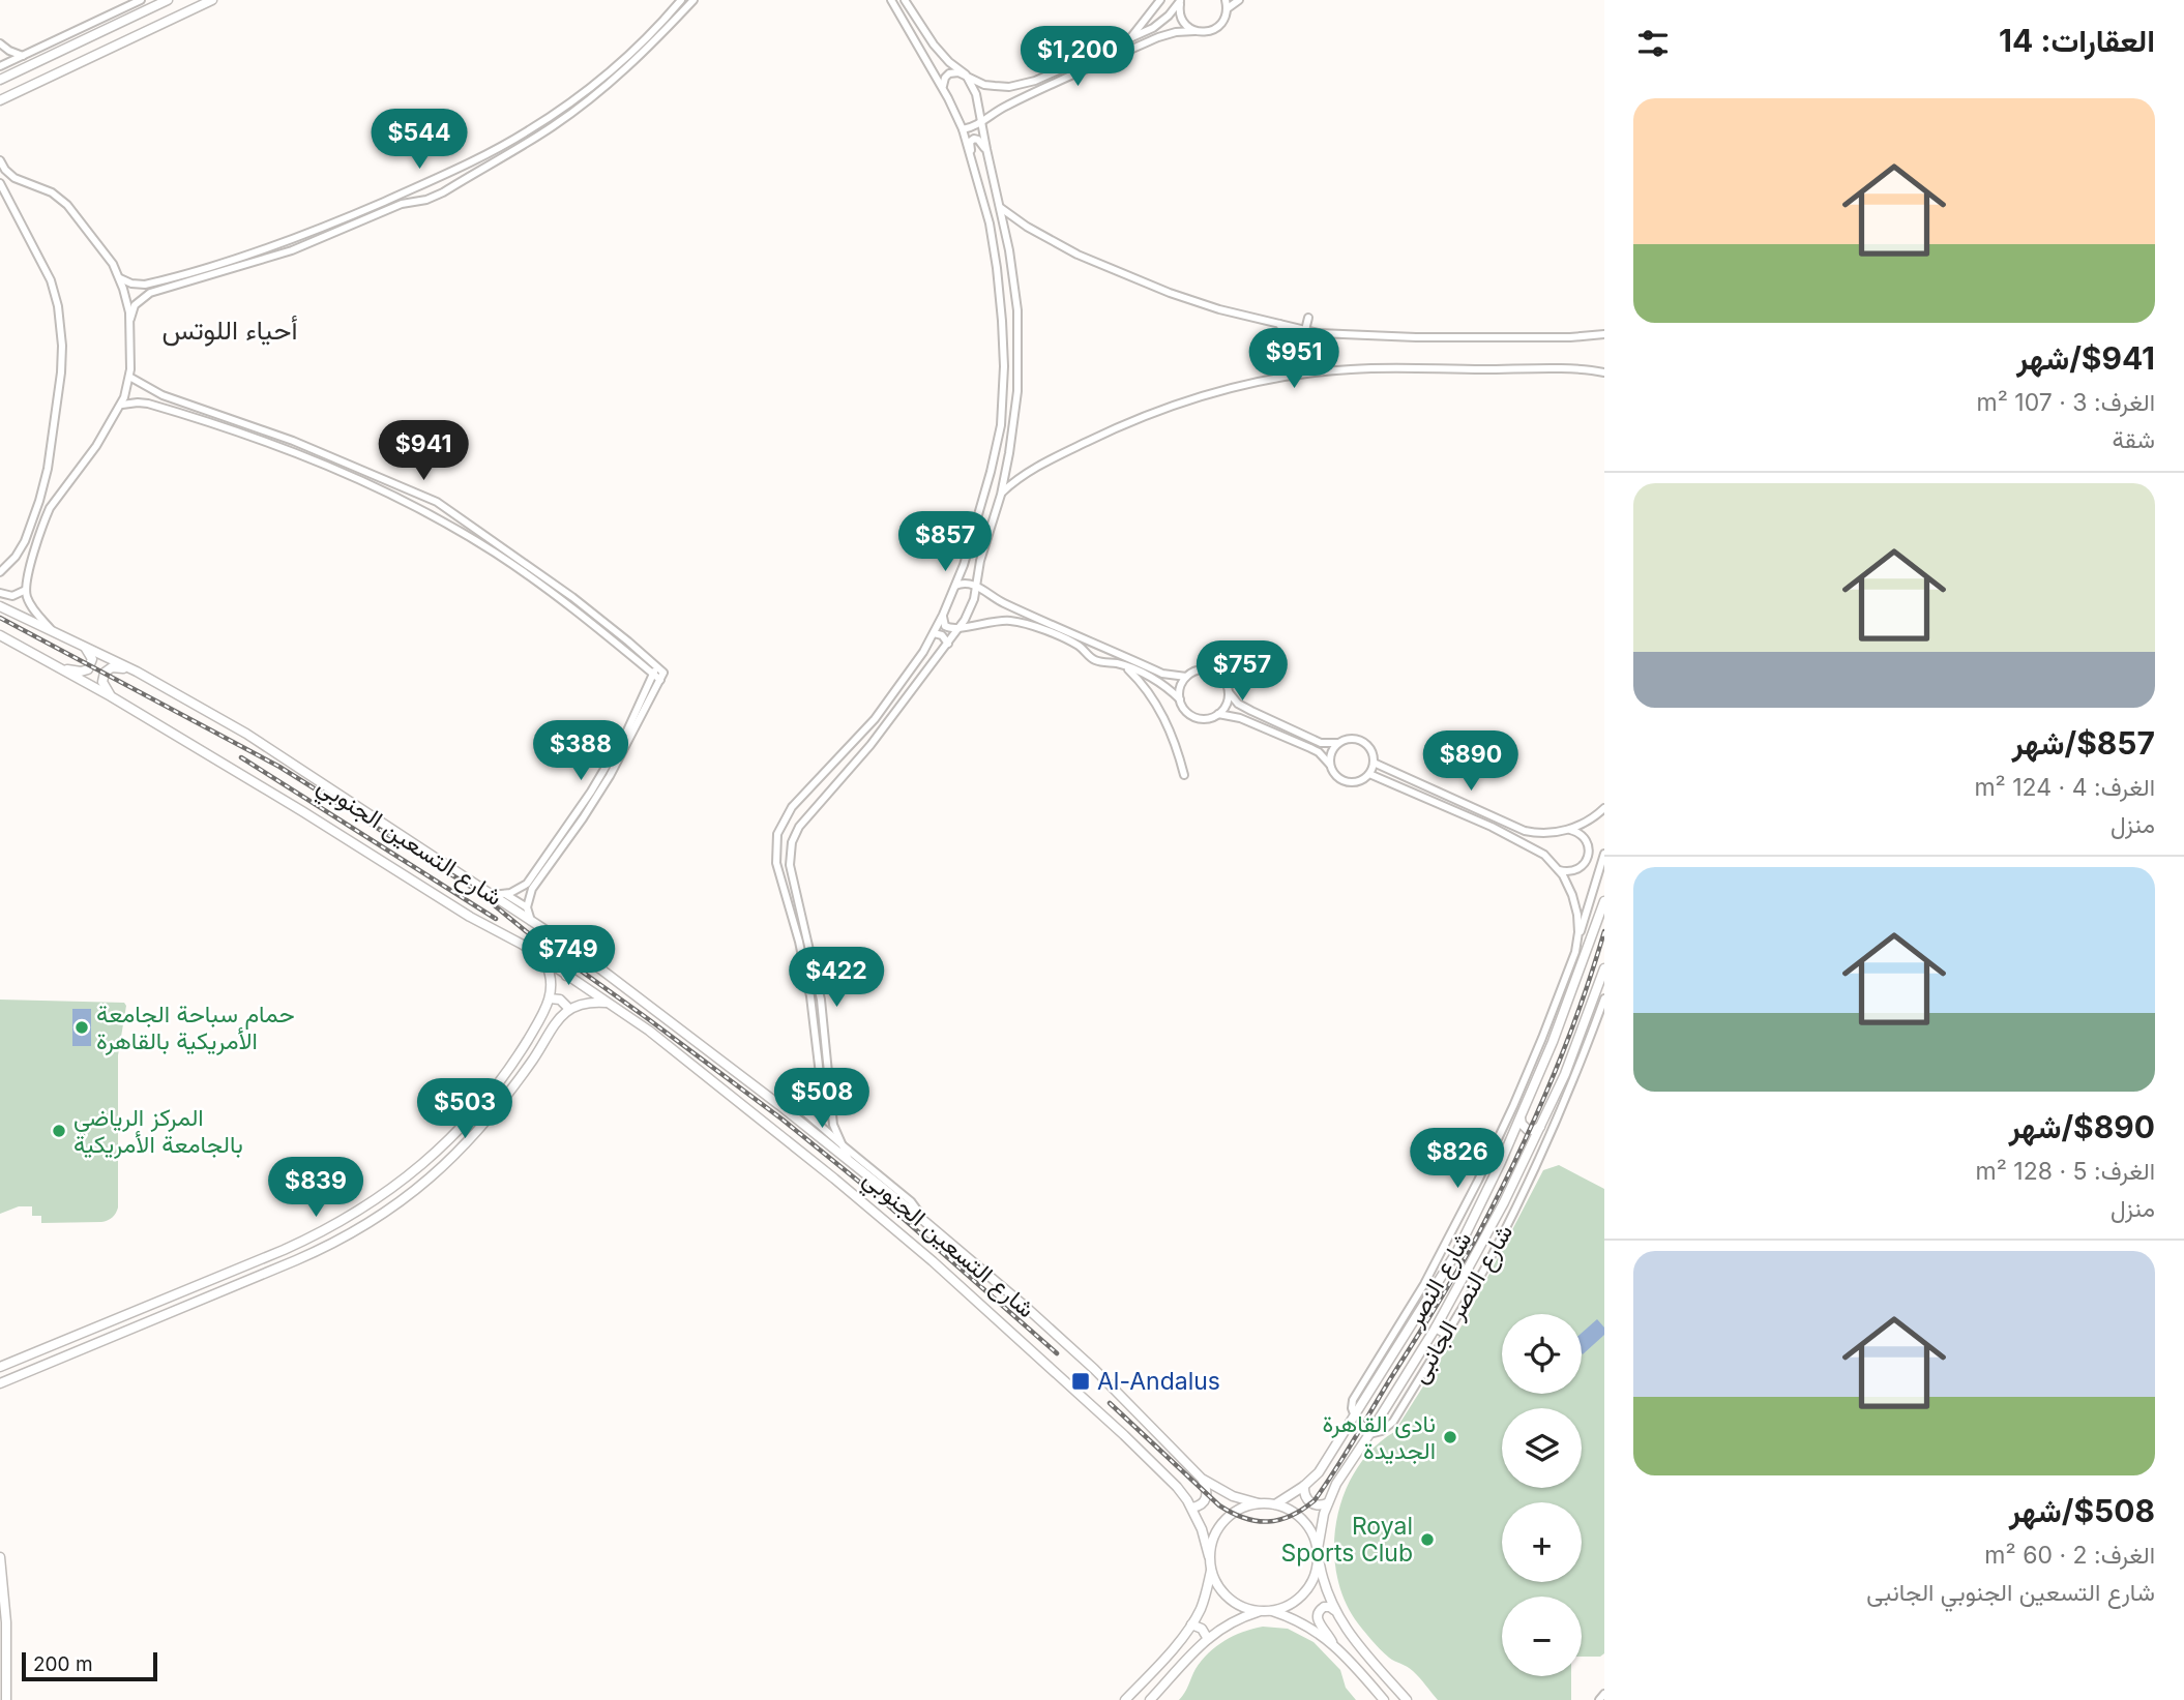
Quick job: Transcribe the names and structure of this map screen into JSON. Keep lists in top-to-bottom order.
{
  "streets": {
    "main road": ["شارع التسعين الجنوبي", "شارع النصر"],
    "street": ["شارع النصر الجانبى"]
  },
  "crossings": [
    ["شارع التسعين الجنوبي", "شارع النصر"],
    ["شارع النصر", "شارع النصر الجانبى"]
  ],
  "districts": ["أحياء اللوتس"],
  "places": {
    "other": [
      "حمام سباحة الجامعة الأمريكية بالقاهرة",
      "المركز الرياضي بالجامعة الأمريكية",
      "نادى القاهرة الجديدة",
      "Royal Sports Club"
    ],
    "transit": ["Al-Andalus"]
  },
  "scale_bar": "200 m",
  "page": {
    "heading": "العقارات: 14",
    "price": [
      "$1,200",
      "$544",
      "$951",
      "$941",
      "$857",
      "$757",
      "$388",
      "$890",
      "$749",
      "$422",
      "$508",
      "$503",
      "$826",
      "$839"
    ],
    "list": [
      {
        "name": "$941/شهر",
        "note": "الغرف: 3 · 107 m² · شقة"
      },
      {
        "name": "$857/شهر",
        "note": "الغرف: 4 · 124 m² · منزل"
      },
      {
        "name": "$890/شهر",
        "note": "الغرف: 5 · 128 m² · منزل"
      },
      {
        "name": "$508/شهر",
        "note": "الغرف: 2 · 60 m² · شارع التسعين الجنوبي الجانبى"
      }
    ],
    "map_buttons": ["+", "−"],
    "scale": "200 m"
  }
}
